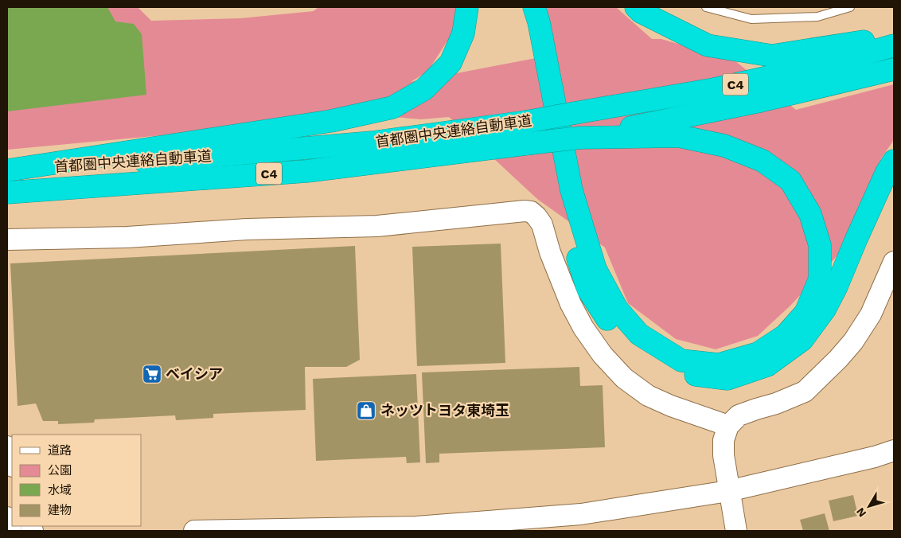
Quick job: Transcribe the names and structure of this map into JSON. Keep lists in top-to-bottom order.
{
  "streets": {
    "highway": ["C4", "首都圏中央連絡自動車道"]
  },
  "places": {
    "supermarket": ["ベイシア"],
    "shop": ["ネッツトヨタ東埼玉"]
  },
  "legend": [
    "道路",
    "公園",
    "水域",
    "建物"
  ],
  "north": "bottom left"
}
